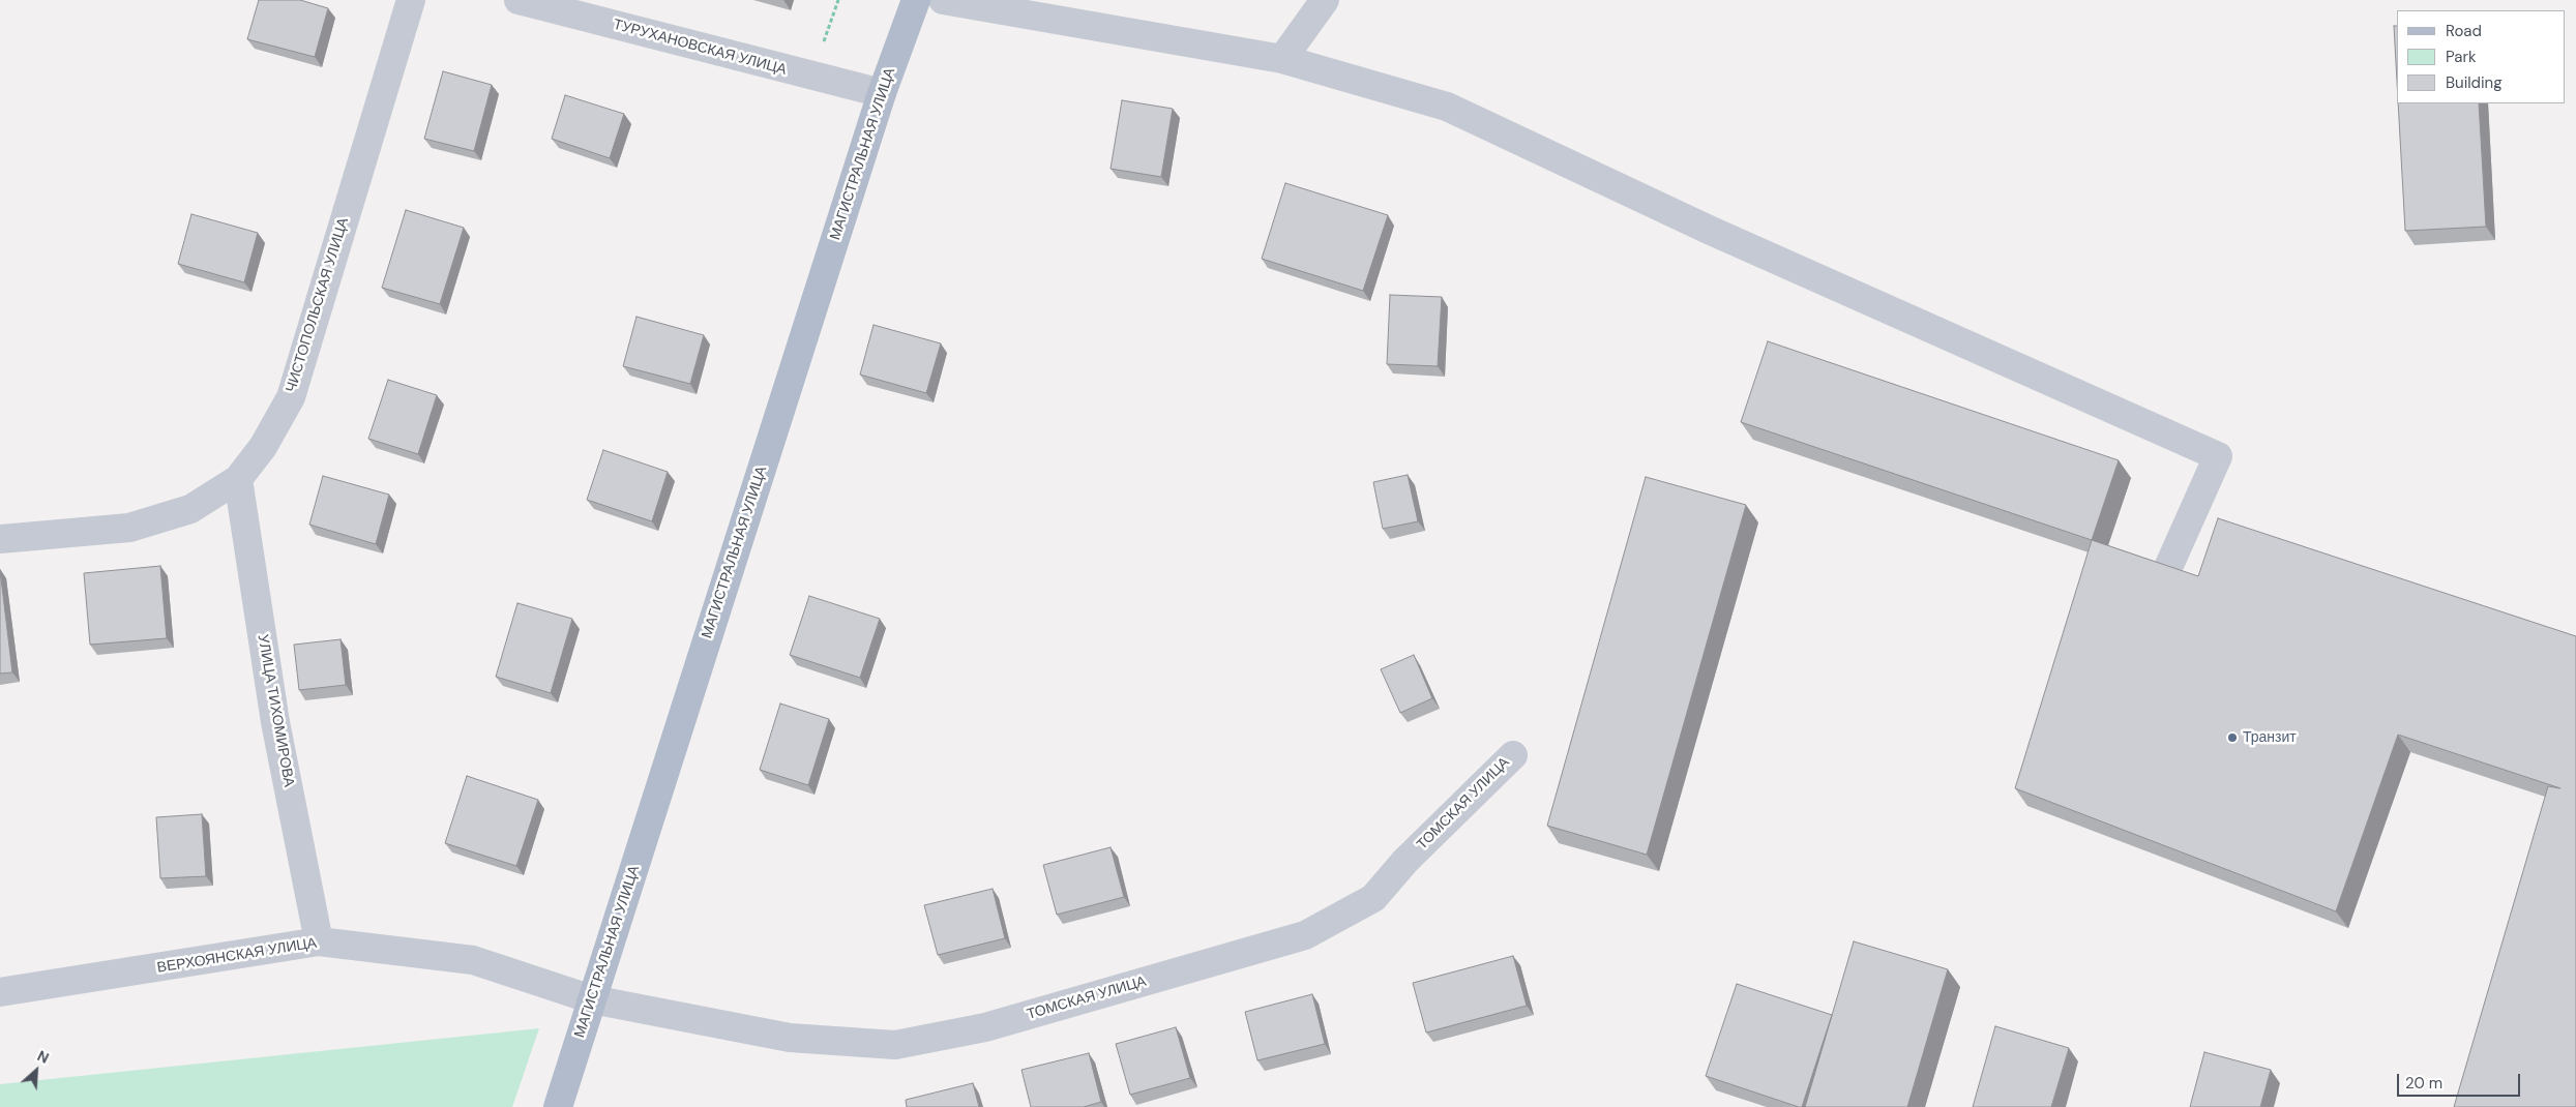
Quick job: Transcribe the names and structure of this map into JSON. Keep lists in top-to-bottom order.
{
  "streets": {
    "main road": ["МАГИСТРАЛЬНАЯ УЛИЦА"],
    "street": [
      "ТУРУХАНОВСКАЯ УЛИЦА",
      "ЧИСТОПОЛЬСКАЯ УЛИЦА",
      "УЛИЦА ТИХОМИРОВА",
      "ТОМСКАЯ УЛИЦА",
      "ВЕРХОЯНСКАЯ УЛИЦА"
    ]
  },
  "crossings": [
    ["ТУРУХАНОВСКАЯ УЛИЦА", "МАГИСТРАЛЬНАЯ УЛИЦА"],
    ["МАГИСТРАЛЬНАЯ УЛИЦА", "ТОМСКАЯ УЛИЦА"],
    ["МАГИСТРАЛЬНАЯ УЛИЦА", "ВЕРХОЯНСКАЯ УЛИЦА"],
    ["ЧИСТОПОЛЬСКАЯ УЛИЦА", "УЛИЦА ТИХОМИРОВА"],
    ["УЛИЦА ТИХОМИРОВА", "ВЕРХОЯНСКАЯ УЛИЦА"],
    ["ТОМСКАЯ УЛИЦА", "ВЕРХОЯНСКАЯ УЛИЦА"]
  ],
  "places": ["Транзит"],
  "legend": ["Road", "Park", "Building"],
  "scale_bar": "20 m",
  "north": "top right"
}
